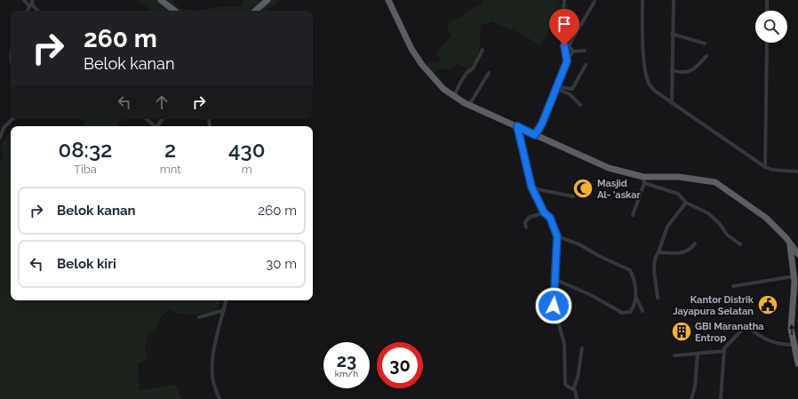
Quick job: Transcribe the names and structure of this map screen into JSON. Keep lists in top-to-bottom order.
{
  "places": {
    "mosque": ["Masjid Al- 'askar"],
    "public building": ["Kantor Distrik Jayapura Selatan"],
    "building": ["GBI Maranatha Entrop"]
  },
  "page": {
    "turn": ["260 m", "Belok kanan"],
    "eta": [
      "08:32",
      "Tiba",
      "2",
      "mnt",
      "430",
      "m"
    ],
    "list": [
      {
        "name": "Belok kanan",
        "value": "260 m"
      },
      {
        "name": "Belok kiri",
        "value": "30 m"
      }
    ],
    "speed": "23 km/h",
    "limit": "30"
  }
}
